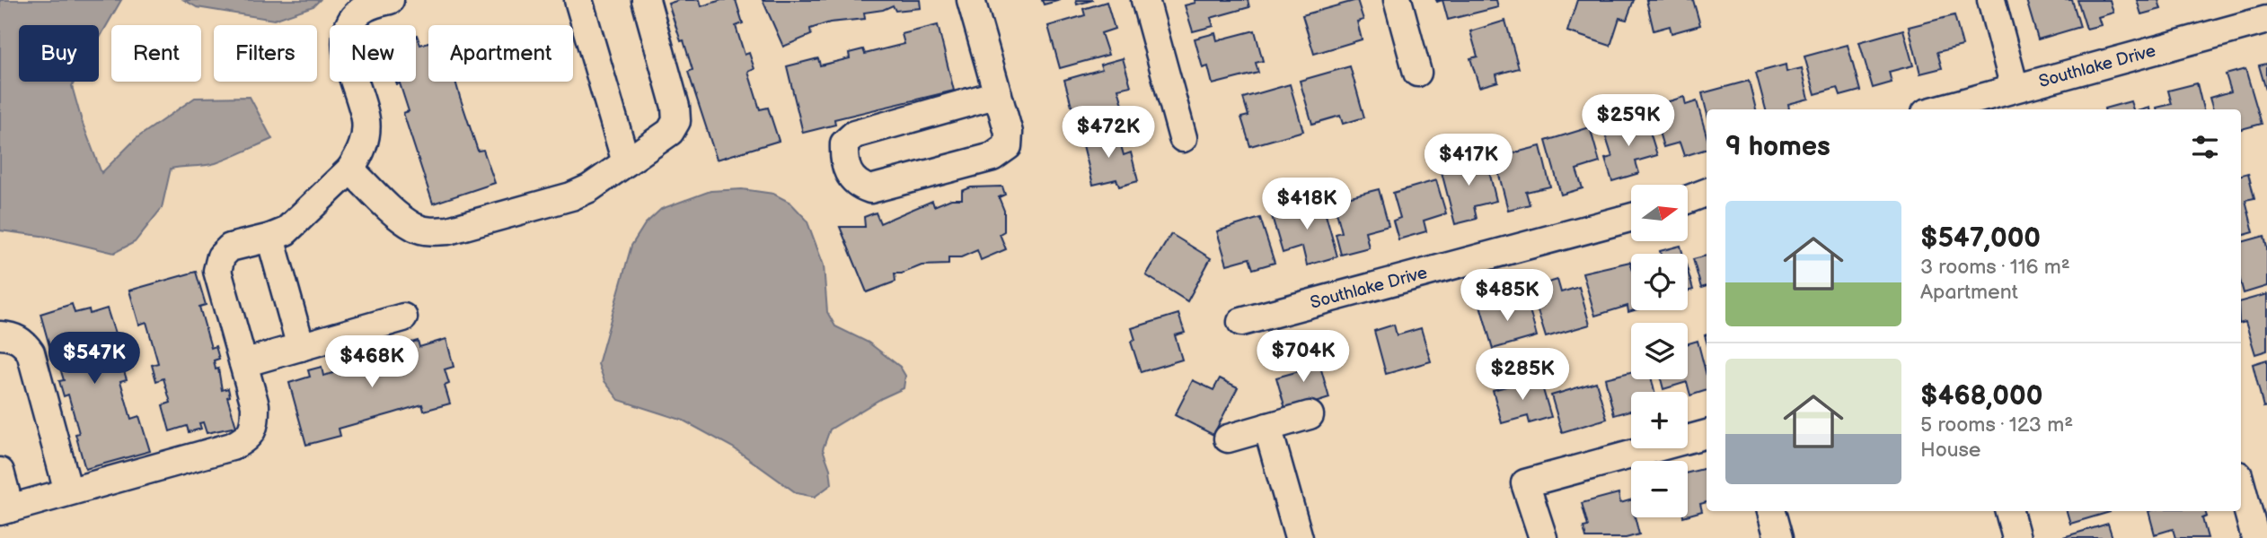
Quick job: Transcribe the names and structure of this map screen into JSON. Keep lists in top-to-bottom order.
{
  "streets": {
    "street": ["Southlake Drive"]
  },
  "north": "right",
  "page": {
    "chip": [
      "Buy",
      "Rent",
      "Filters",
      "New",
      "Apartment"
    ],
    "price": [
      "$259K",
      "$472K",
      "$417K",
      "$418K",
      "$485K",
      "$704K",
      "$547K",
      "$468K",
      "$285K"
    ],
    "heading": "9 homes",
    "map_buttons": ["+", "−"],
    "list": [
      {
        "name": "$547,000",
        "note": "3 rooms · 116 m² · Apartment"
      },
      {
        "name": "$468,000",
        "note": "5 rooms · 123 m² · House"
      }
    ]
  }
}
